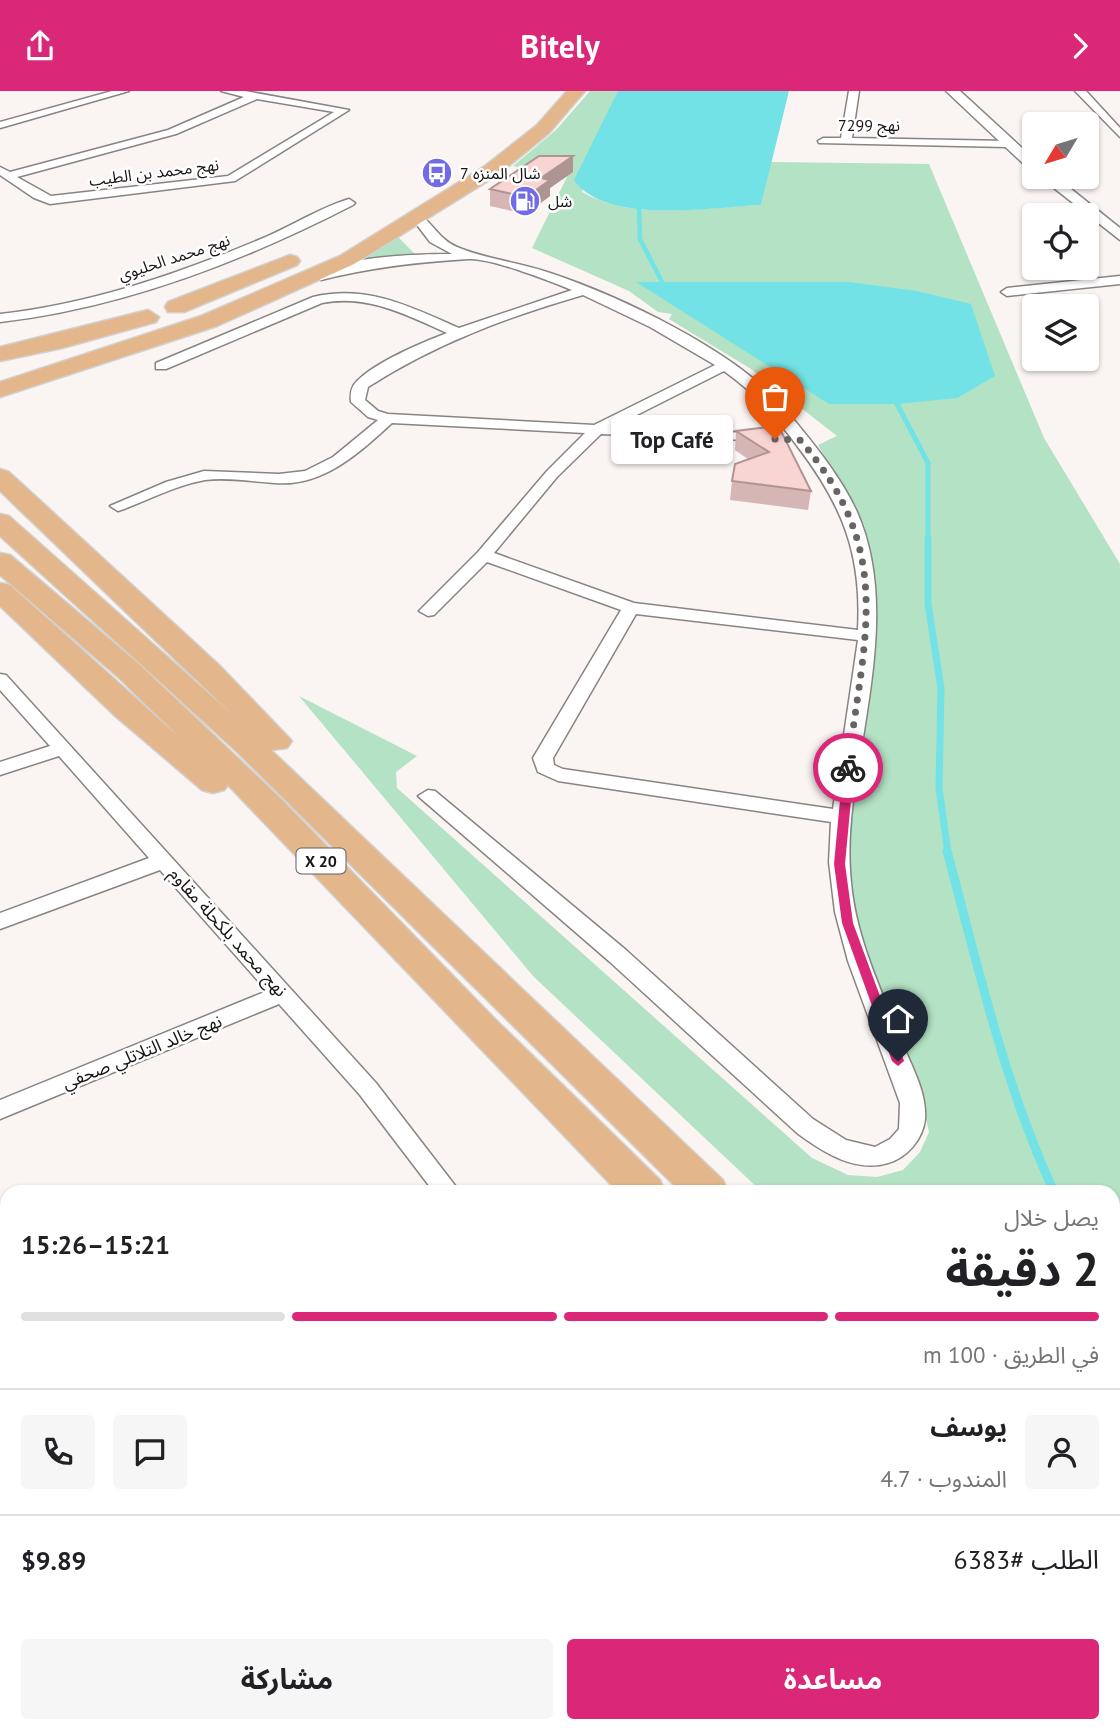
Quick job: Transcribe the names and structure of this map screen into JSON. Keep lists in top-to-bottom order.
{
  "streets": {
    "highway": ["X 20"],
    "street": [
      "نهج 7299",
      "نهج محمد بن الطيب",
      "نهج محمد الحليوي",
      "نهج محمد بلكحلة مقاوم",
      "نهج خالد التلاتلي صحفي"
    ]
  },
  "crossings": [
    ["نهج محمد بلكحلة مقاوم", "نهج خالد التلاتلي صحفي"]
  ],
  "places": {
    "bus stop": ["شال المنزه 7"],
    "fuel station": ["شل"],
    "other": ["Top Café"]
  },
  "north": "bottom left",
  "page": {
    "header": "Bitely",
    "bubble": "Top Café",
    "heading": ["2 دقيقة", "يصل خلال", "15:21–15:26"],
    "panel": [
      "يوسف",
      "المندوب · 4.7",
      "الطلب #6383",
      "$9.89"
    ],
    "bar": "في الطريق · 100 m",
    "buttons": ["مساعدة", "مشاركة"]
  }
}
